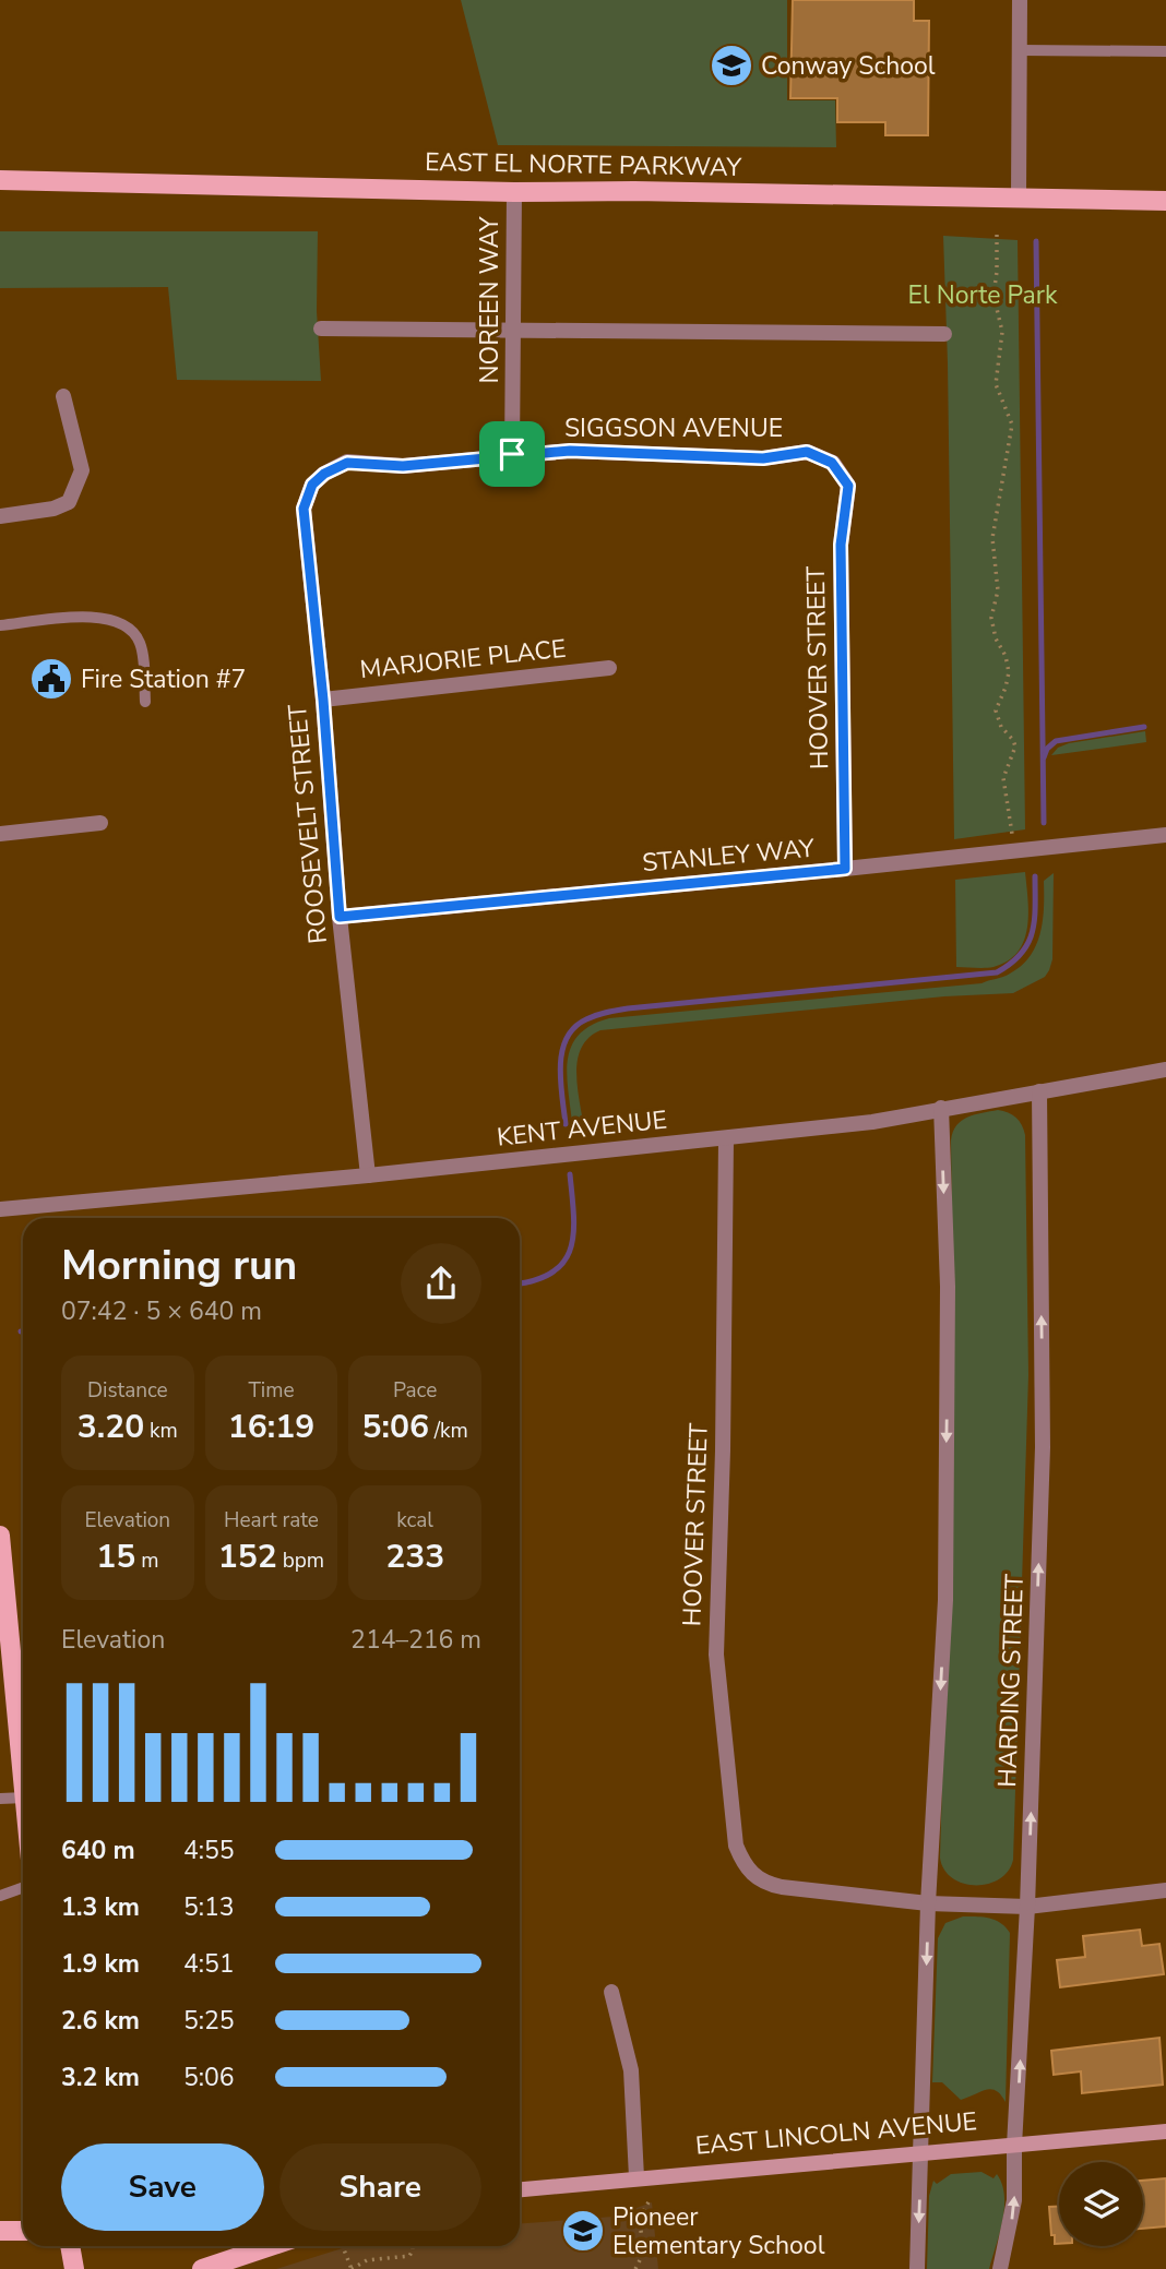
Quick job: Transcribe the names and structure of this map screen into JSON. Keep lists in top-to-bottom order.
{
  "streets": {
    "main road": ["EAST EL NORTE PARKWAY", "EAST LINCOLN AVENUE"],
    "street": [
      "NOREEN WAY",
      "SIGGSON AVENUE",
      "MARJORIE PLACE",
      "HOOVER STREET",
      "ROOSEVELT STREET",
      "STANLEY WAY",
      "KENT AVENUE",
      "HARDING STREET"
    ]
  },
  "crossings": [
    ["EAST EL NORTE PARKWAY", "NOREEN WAY"],
    ["NOREEN WAY", "SIGGSON AVENUE"],
    ["SIGGSON AVENUE", "HOOVER STREET"],
    ["SIGGSON AVENUE", "ROOSEVELT STREET"],
    ["MARJORIE PLACE", "ROOSEVELT STREET"],
    ["HOOVER STREET", "STANLEY WAY"],
    ["HOOVER STREET", "KENT AVENUE"],
    ["ROOSEVELT STREET", "STANLEY WAY"],
    ["ROOSEVELT STREET", "KENT AVENUE"],
    ["KENT AVENUE", "HARDING STREET"],
    ["HARDING STREET", "EAST LINCOLN AVENUE"]
  ],
  "parks": ["El Norte Park"],
  "places": {
    "school or university": ["Conway School", "Pioneer Elementary School"],
    "public building": ["Fire Station #7"]
  },
  "page": {
    "heading": ["Morning run", "07:42 · 5 × 640 m"],
    "stats": [
      ["Distance", "3.20 km"],
      ["Time", "16:19"],
      ["Pace", "5:06 /km"],
      ["Elevation", "15 m"],
      ["Heart rate", "152 bpm"],
      ["kcal", "233"]
    ],
    "chart": ["Elevation", "214–216 m"],
    "list": [
      {
        "name": "640 m",
        "note": "4:55"
      },
      {
        "name": "1.3 km",
        "note": "5:13"
      },
      {
        "name": "1.9 km",
        "note": "4:51"
      },
      {
        "name": "2.6 km",
        "note": "5:25"
      },
      {
        "name": "3.2 km",
        "note": "5:06"
      }
    ],
    "buttons": ["Save", "Share"]
  }
}
